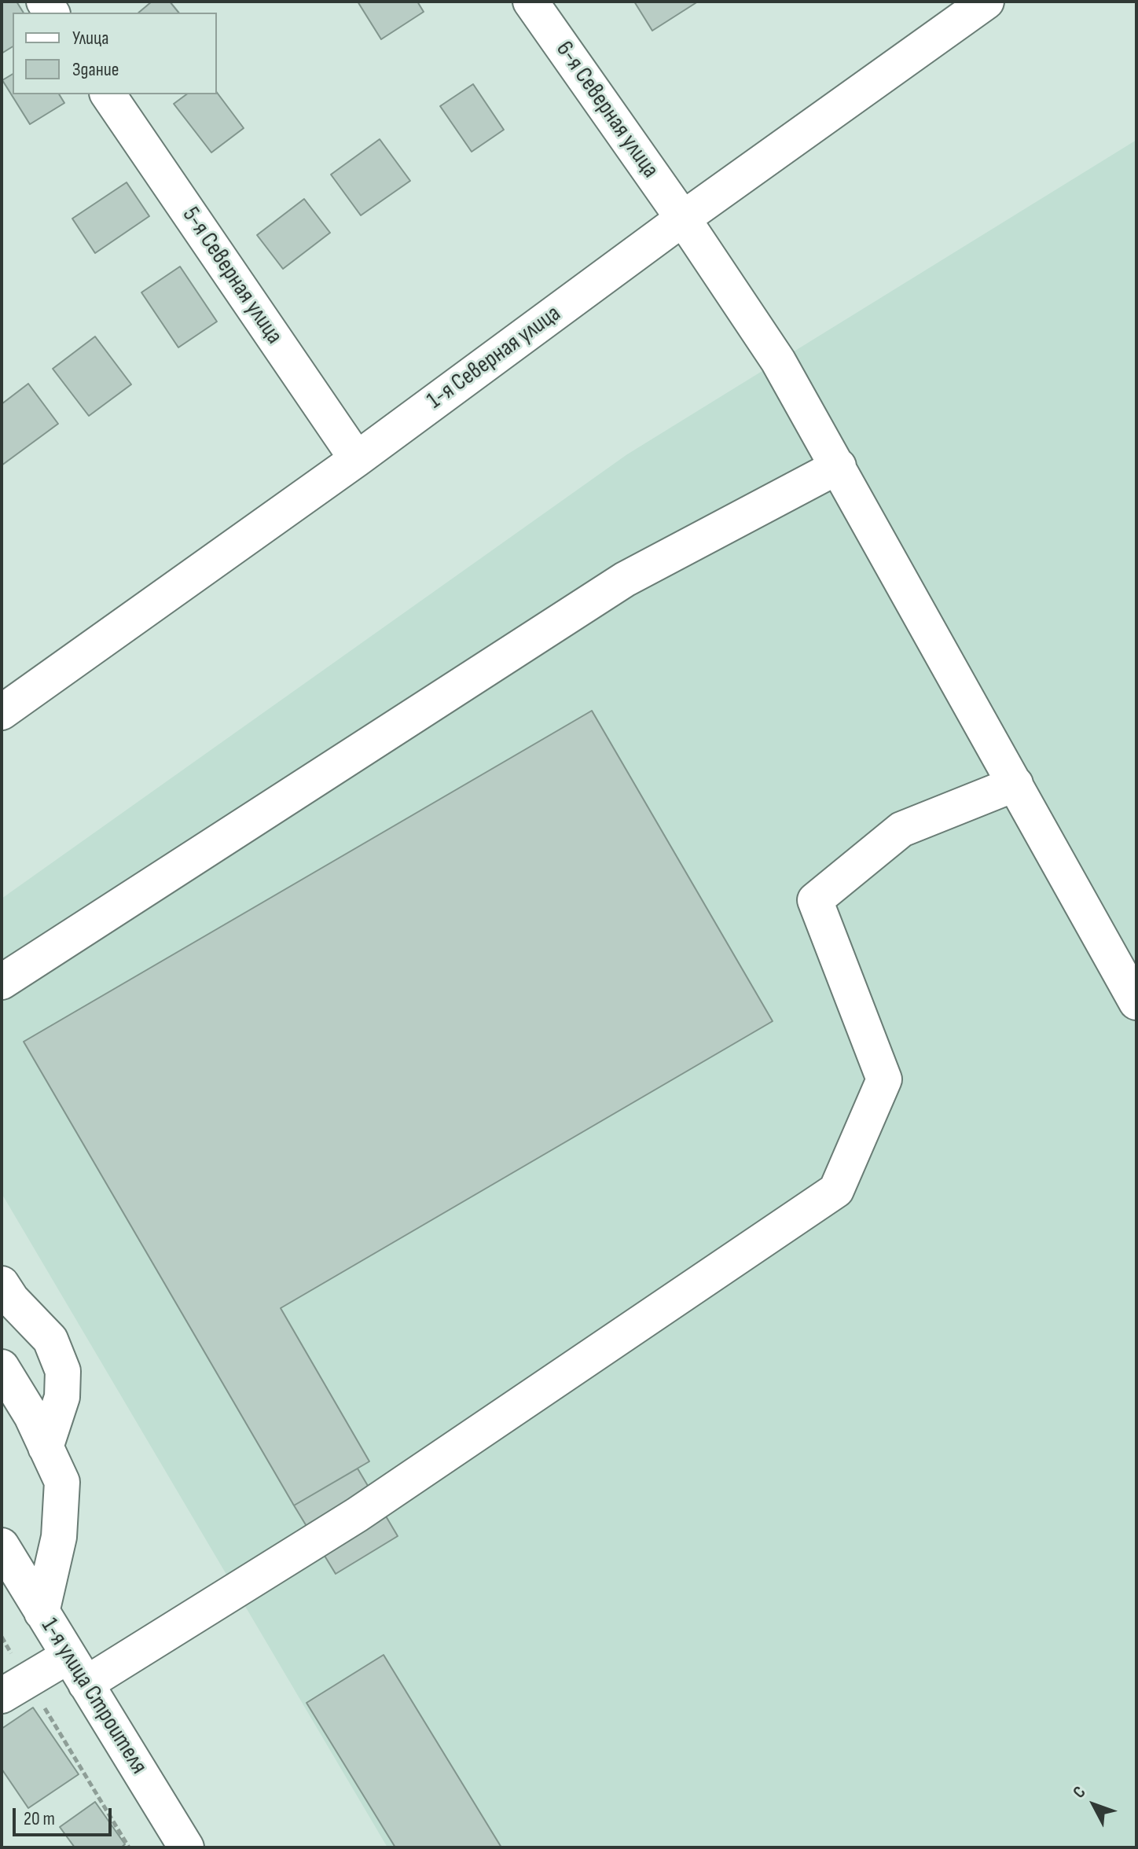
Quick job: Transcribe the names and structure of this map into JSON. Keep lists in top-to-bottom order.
{
  "streets": {
    "street": [
      "6-я Северная улица",
      "5-я Северная улица",
      "1-я Северная улица",
      "1-я улица Строителя"
    ]
  },
  "crossings": [
    ["6-я Северная улица", "1-я Северная улица"],
    ["5-я Северная улица", "1-я Северная улица"]
  ],
  "legend": ["Улица", "Здание"],
  "scale_bar": "20 m",
  "north": "top left"
}
